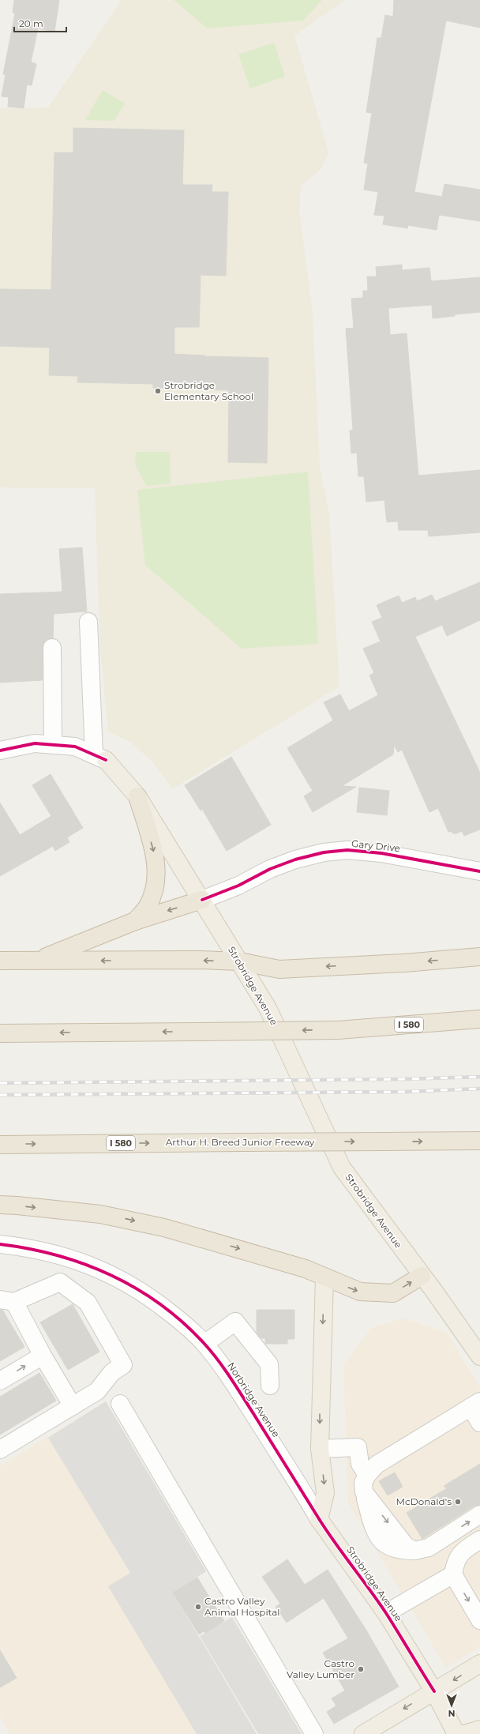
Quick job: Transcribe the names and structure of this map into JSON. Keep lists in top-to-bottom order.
{
  "streets": {
    "highway": ["I 580", "Arthur H. Breed Junior Freeway"],
    "main road": ["Strobridge Avenue"],
    "street": ["Gary Drive", "Norbridge Avenue"]
  },
  "crossings": [
    ["Gary Drive", "Strobridge Avenue"],
    ["Strobridge Avenue", "Norbridge Avenue"]
  ],
  "places": [
    "Strobridge Elementary School",
    "McDonald's",
    "Castro Valley Animal Hospital",
    "Castro Valley Lumber"
  ],
  "scale_bar": "20 m",
  "north": "bottom"
}
